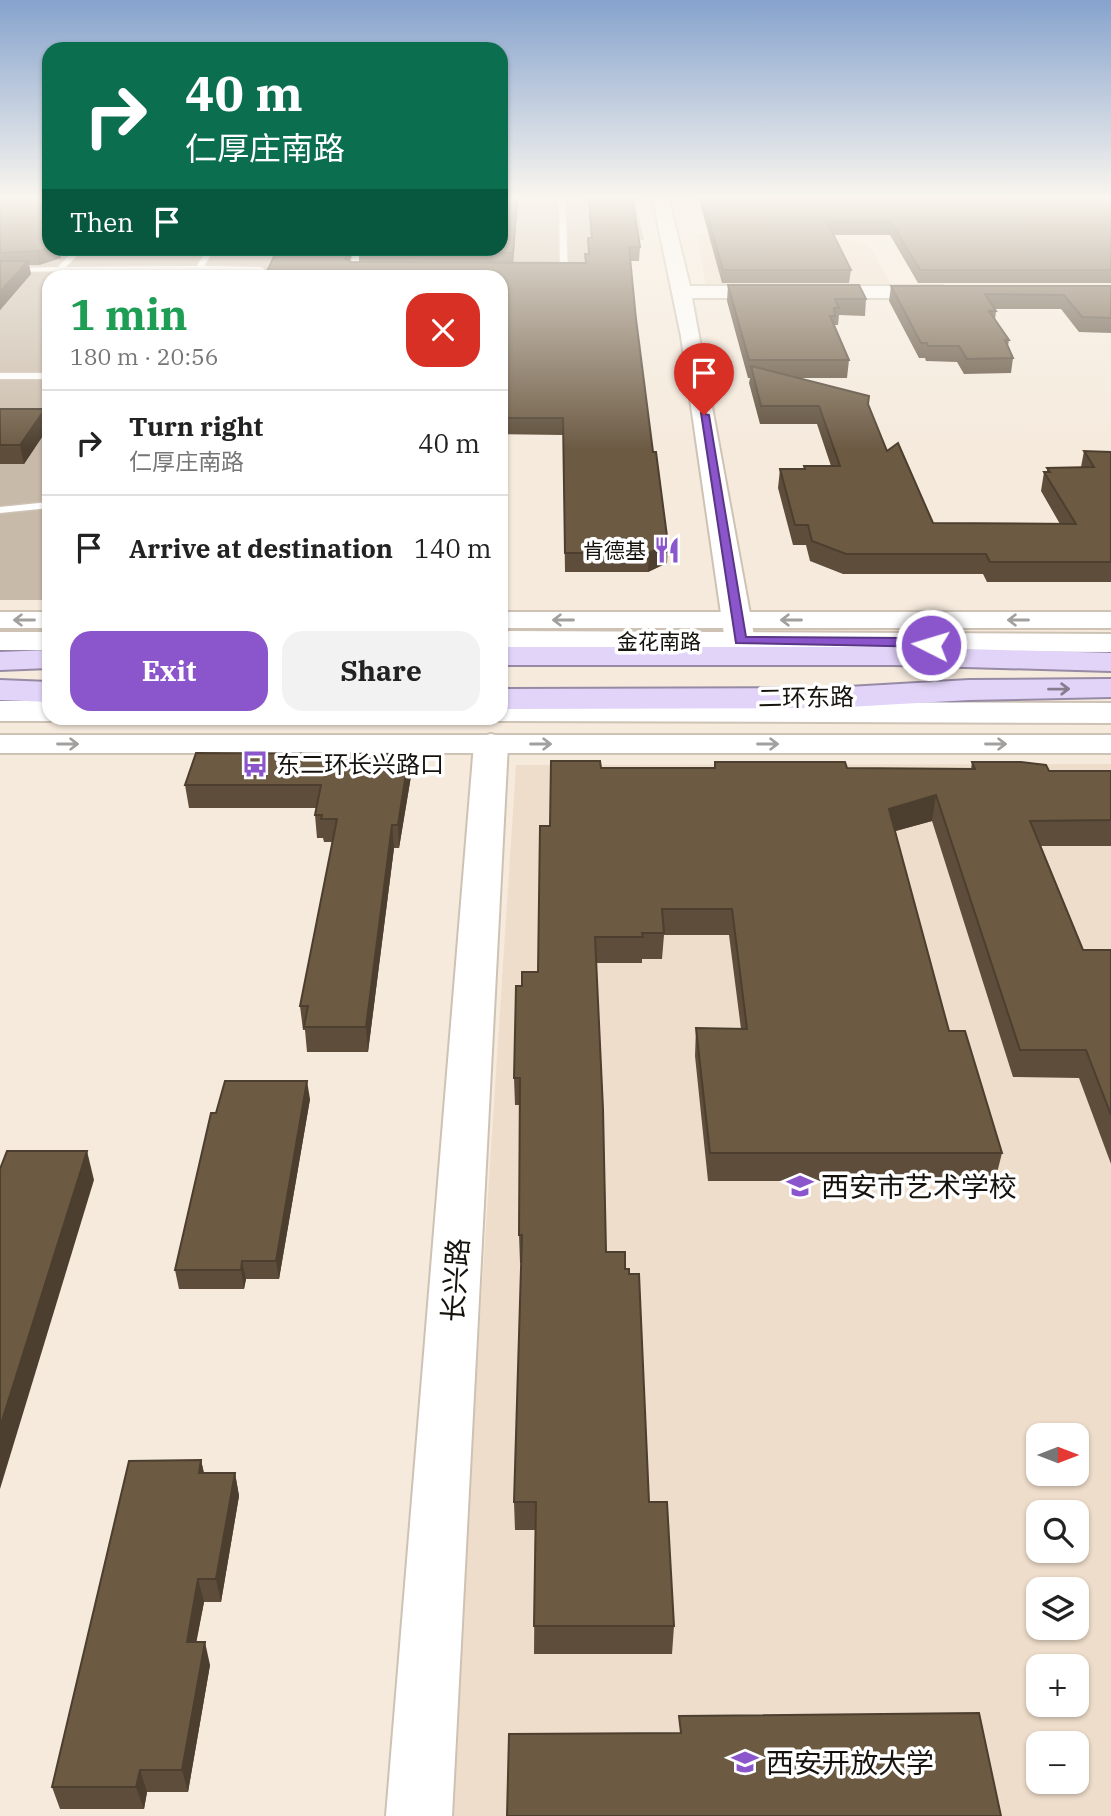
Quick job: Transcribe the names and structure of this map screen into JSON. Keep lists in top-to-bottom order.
{
  "streets": {
    "highway": ["二环东路"],
    "street": ["金花南路", "长兴路"]
  },
  "places": {
    "restaurant": ["肯德基"],
    "bus stop": ["东二环长兴路口"],
    "school or university": ["西安市艺术学校", "西安开放大学"]
  },
  "north": "right",
  "page": {
    "turn": ["40 m", "仁厚庄南路"],
    "then": "Then",
    "heading": ["1 min", "180 m · 20:56"],
    "list": [
      {
        "name": "Turn right",
        "note": "仁厚庄南路",
        "value": "40 m"
      },
      {
        "name": "Arrive at destination",
        "value": "140 m"
      }
    ],
    "buttons": ["Exit", "Share"],
    "map_buttons": ["+", "−"]
  }
}
